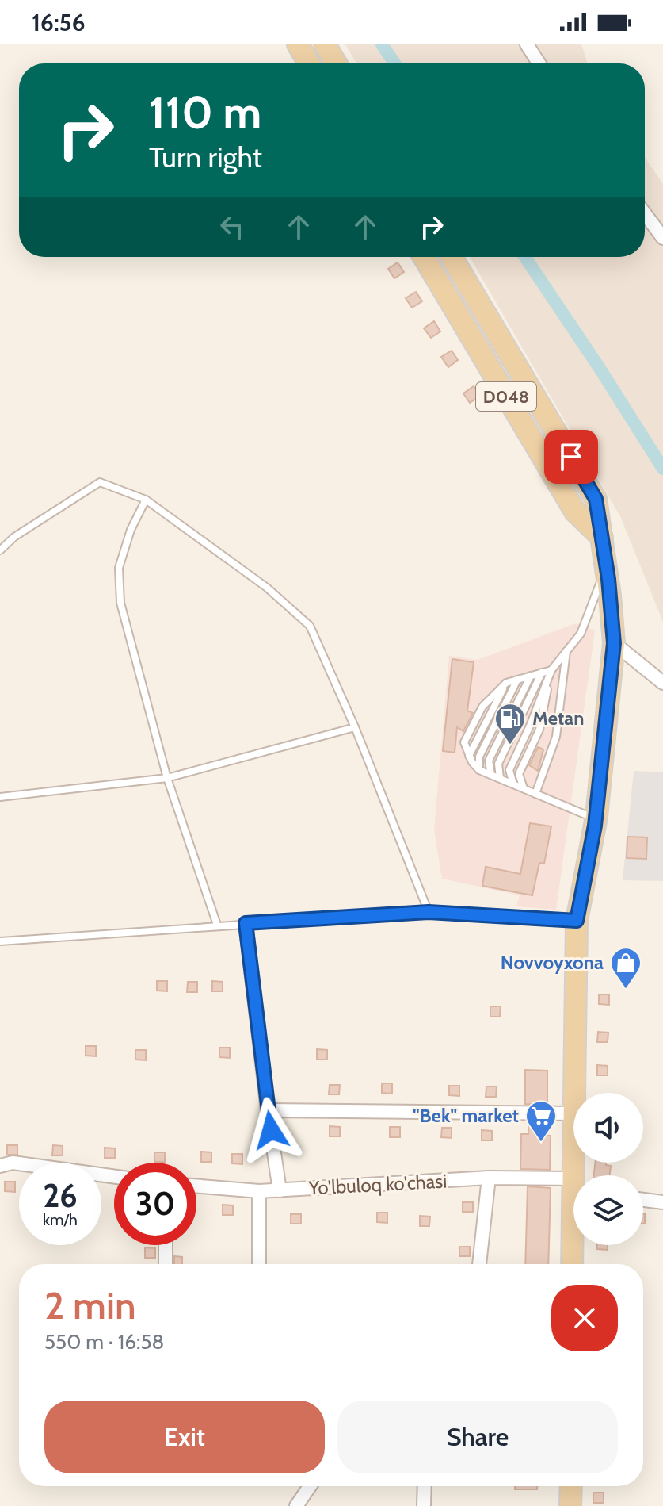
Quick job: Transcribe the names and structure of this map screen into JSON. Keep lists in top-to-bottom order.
{
  "streets": {
    "main road": ["D048"],
    "street": ["Yo'lbuloq ko'chasi"]
  },
  "places": {
    "fuel station": ["Metan"],
    "shop": ["Novvoyxona"],
    "supermarket": ["\"Bek\" market"]
  },
  "page": {
    "status": "16:56",
    "turn": ["110 m", "Turn right"],
    "speed": "26 km/h",
    "limit": "30",
    "heading": ["2 min", "550 m · 16:58"],
    "buttons": ["Exit", "Share"]
  }
}
